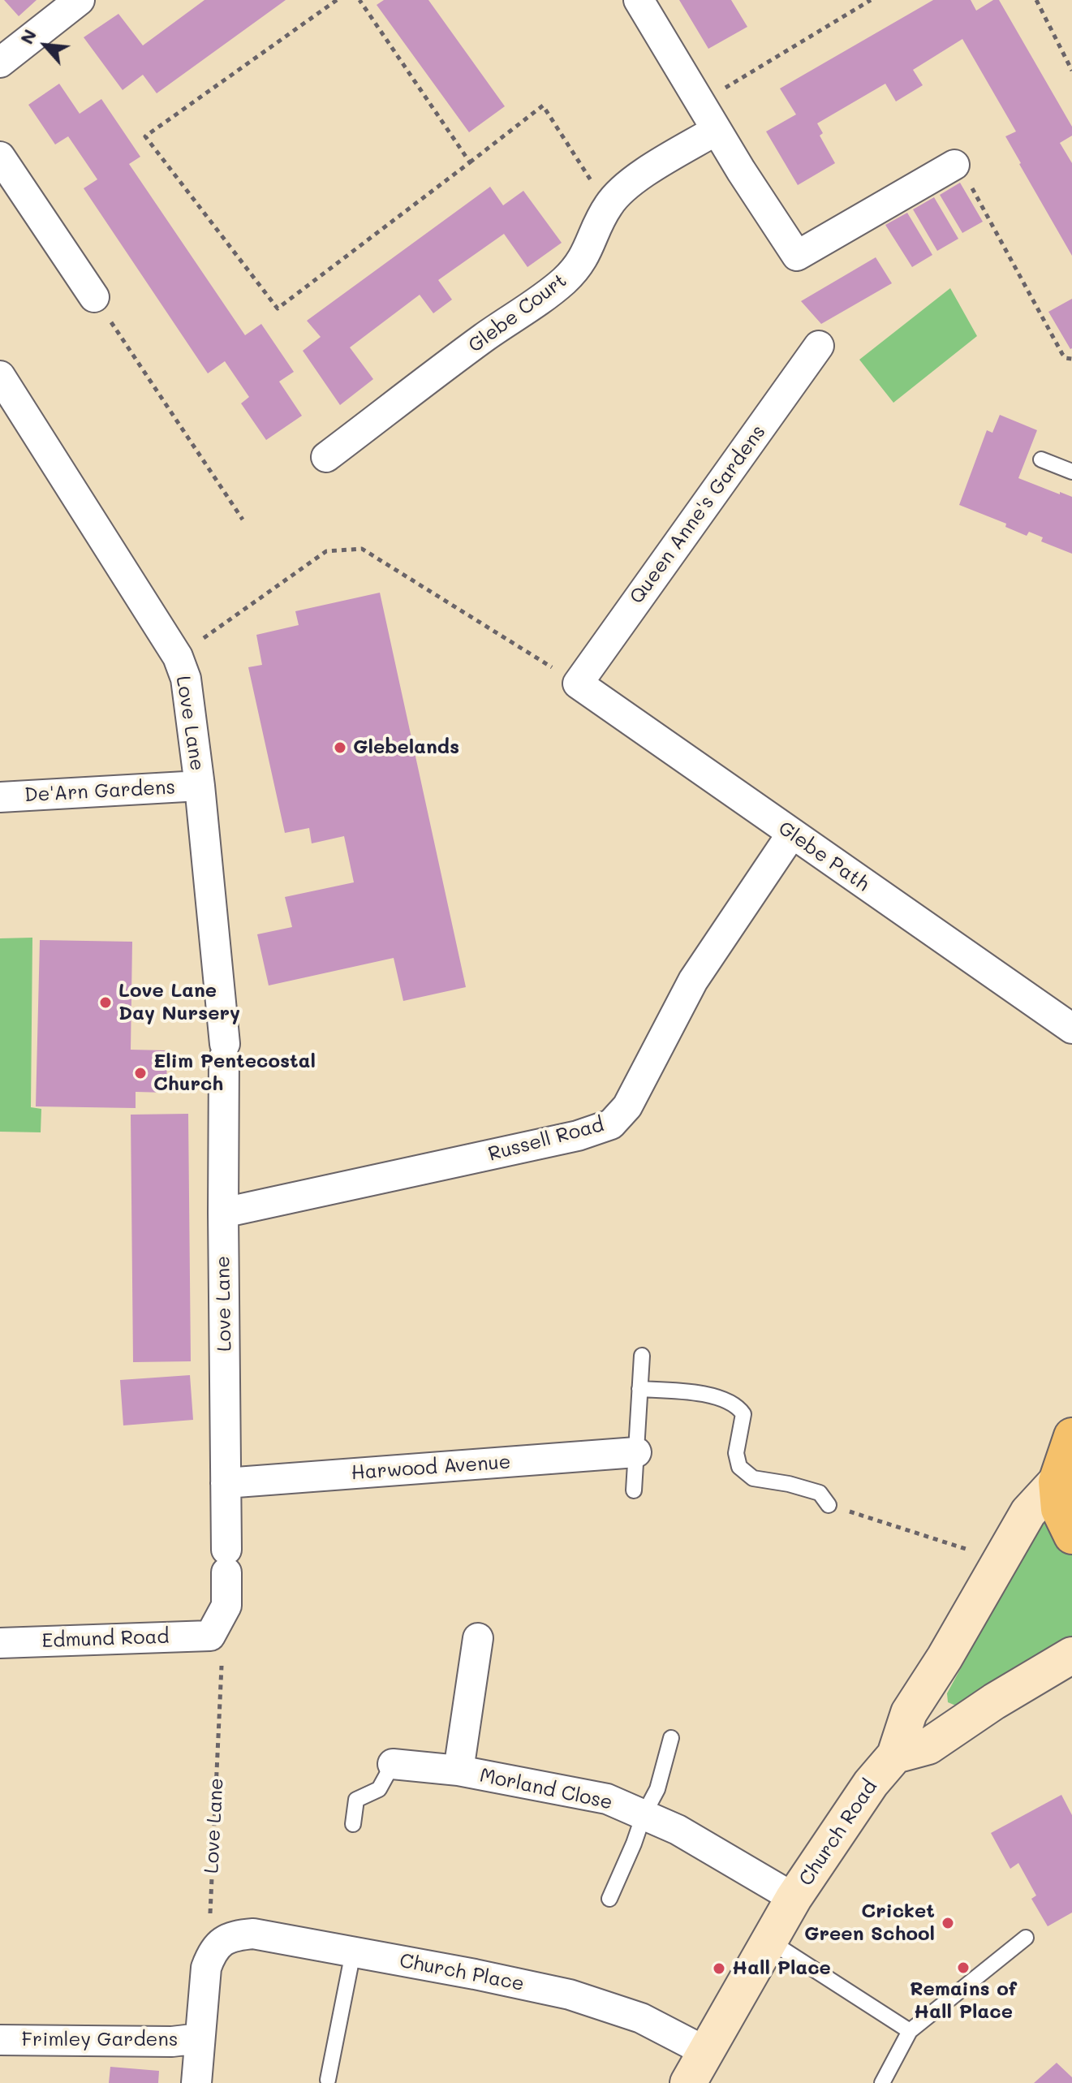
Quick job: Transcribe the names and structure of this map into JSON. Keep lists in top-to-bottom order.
{
  "streets": {
    "street": [
      "Glebe Court",
      "Queen Anne's Gardens",
      "Love Lane",
      "De'Arn Gardens",
      "Glebe Path",
      "Russell Road",
      "Harwood Avenue",
      "Edmund Road",
      "Morland Close",
      "Church Road",
      "Church Place",
      "Frimley Gardens"
    ]
  },
  "crossings": [
    ["Queen Anne's Gardens", "Glebe Path"],
    ["Love Lane", "De'Arn Gardens"],
    ["Love Lane", "Russell Road"],
    ["Love Lane", "Harwood Avenue"],
    ["Love Lane", "Edmund Road"],
    ["Love Lane", "Church Place"],
    ["Glebe Path", "Russell Road"],
    ["Morland Close", "Church Road"],
    ["Church Road", "Church Place"]
  ],
  "places": [
    "Glebelands",
    "Love Lane Day Nursery",
    "Elim Pentecostal Church",
    "Cricket Green School",
    "Remains of Hall Place",
    "Hall Place"
  ],
  "north": "top left"
}
